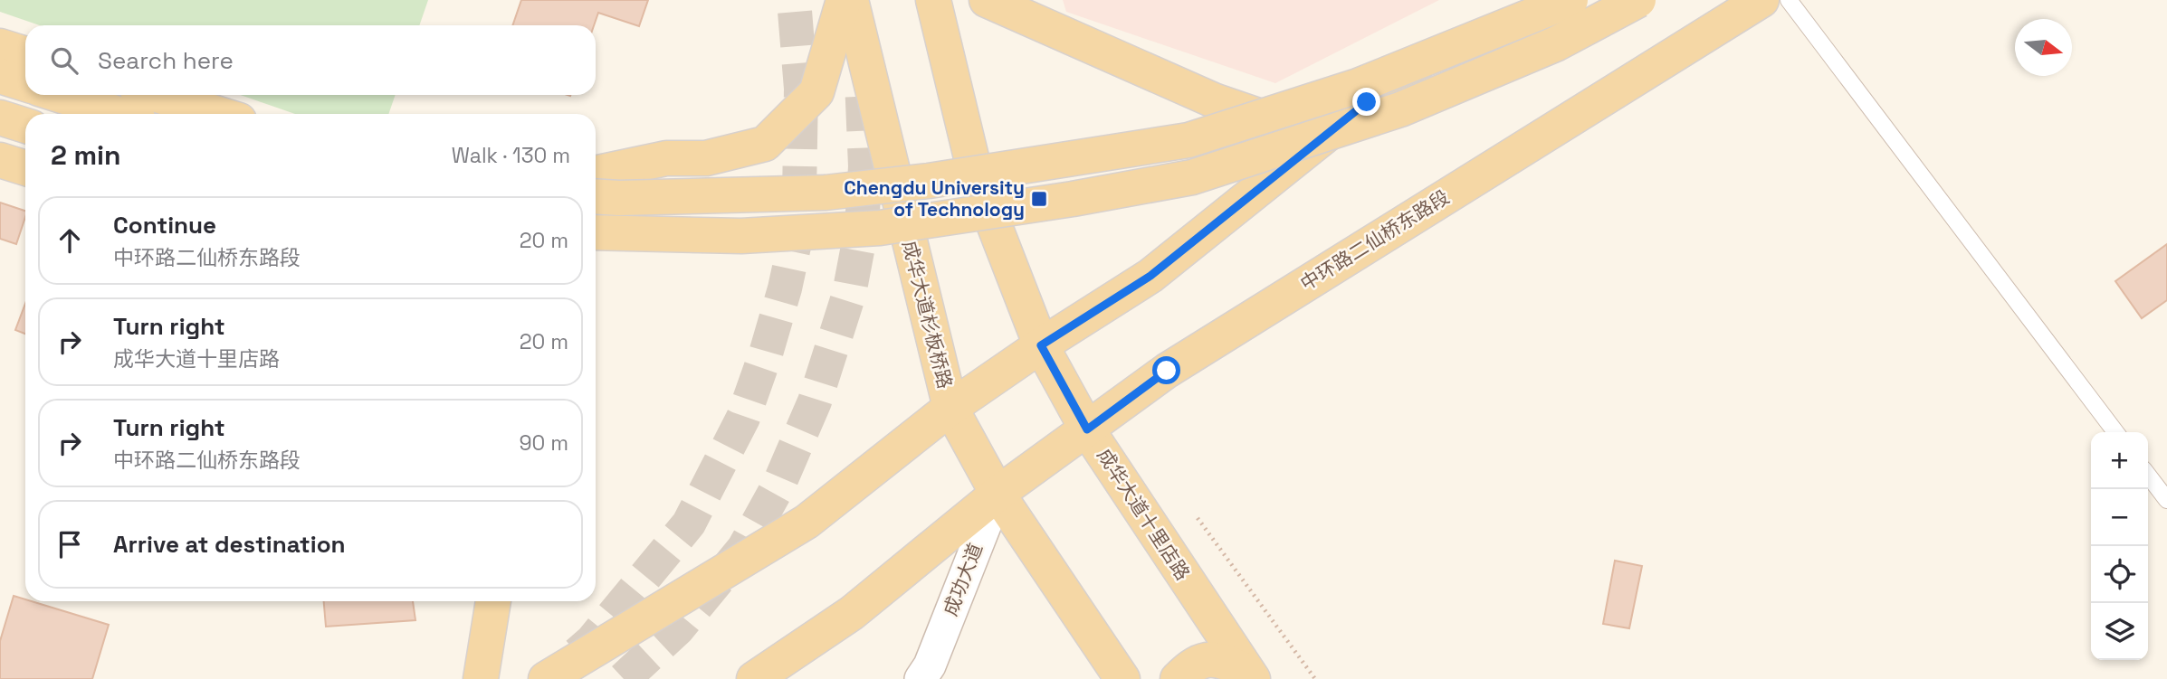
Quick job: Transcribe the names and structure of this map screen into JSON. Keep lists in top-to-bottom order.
{
  "streets": {
    "main road": ["中环路二仙桥东路段", "成华大道杉板桥路", "成华大道十里店路"],
    "street": ["成功大道"]
  },
  "crossings": [
    ["中环路二仙桥东路段", "成华大道十里店路"],
    ["中环路二仙桥东路段", "成功大道"]
  ],
  "places": {
    "transit": ["Chengdu University of Technology"]
  },
  "north": "right",
  "page": {
    "search": "Search here",
    "heading": ["2 min", "Walk · 130 m"],
    "list": [
      ["Continue", "中环路二仙桥东路段", "20 m"],
      ["Turn right", "成华大道十里店路", "20 m"],
      ["Turn right", "中环路二仙桥东路段", "90 m"],
      "Arrive at destination"
    ],
    "map_buttons": ["+", "−"]
  }
}
